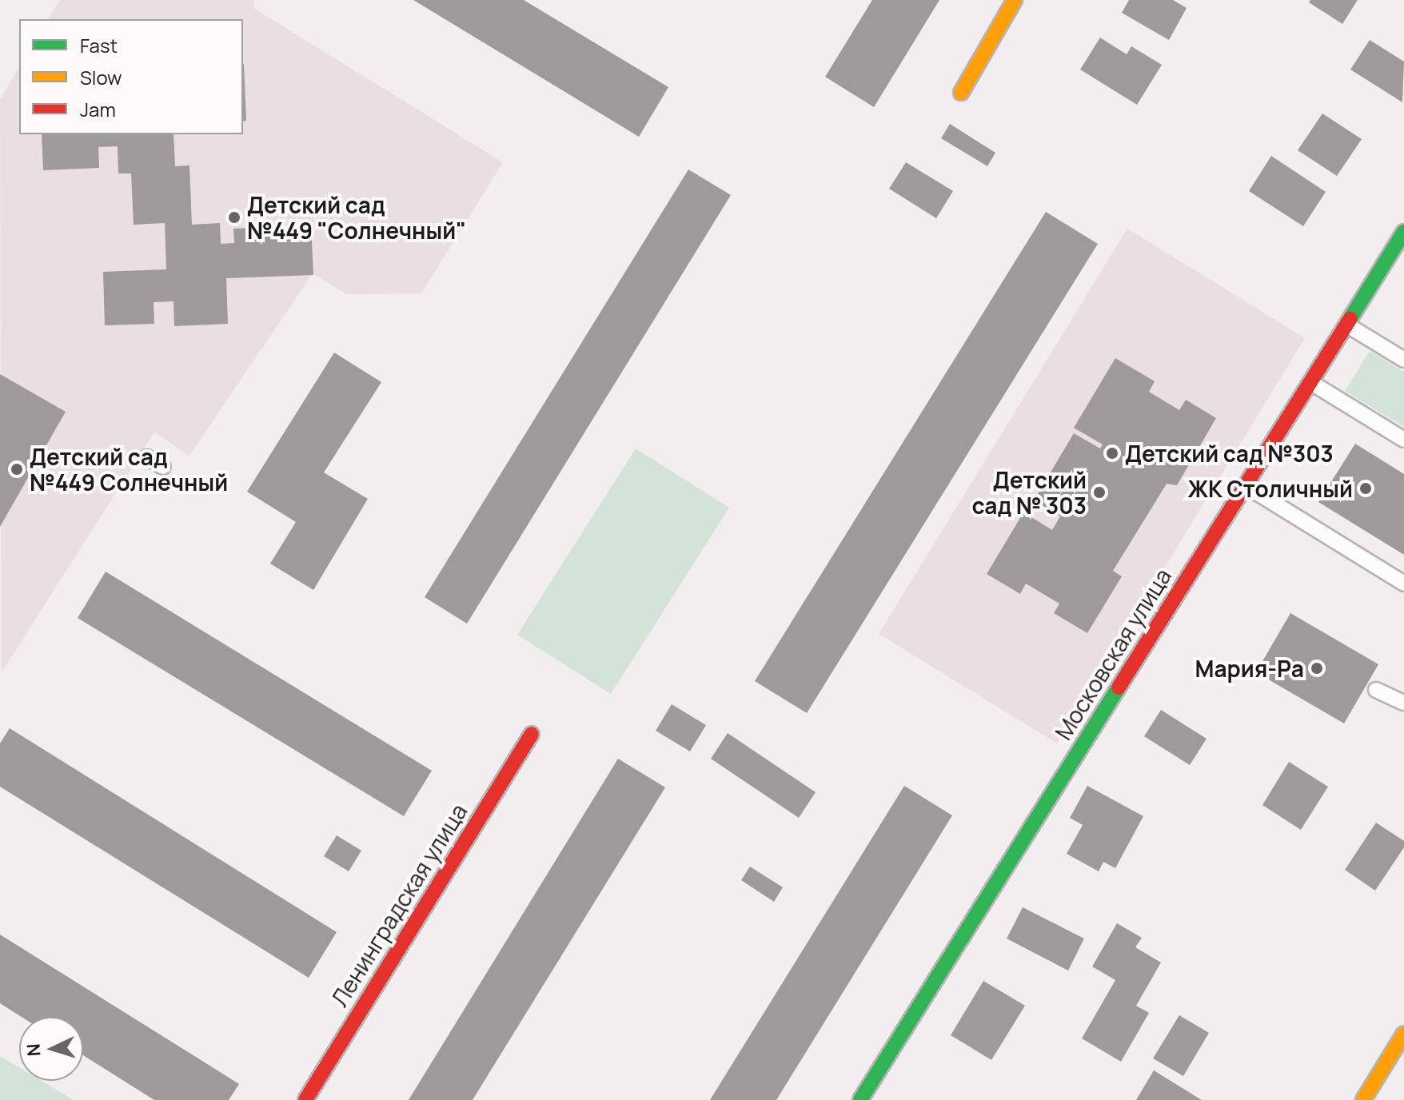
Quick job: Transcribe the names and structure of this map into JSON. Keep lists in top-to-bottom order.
{
  "streets": {
    "street": ["Московская улица", "Ленинградская улица"]
  },
  "places": [
    "Детский сад №449 \"Солнечный\"",
    "Детский сад №303",
    "Детский сад №449 Солнечный",
    "ЖК Столичный",
    "Детский сад № 303",
    "Мария-Ра"
  ],
  "legend": ["Fast", "Slow", "Jam"],
  "north": "left"
}
